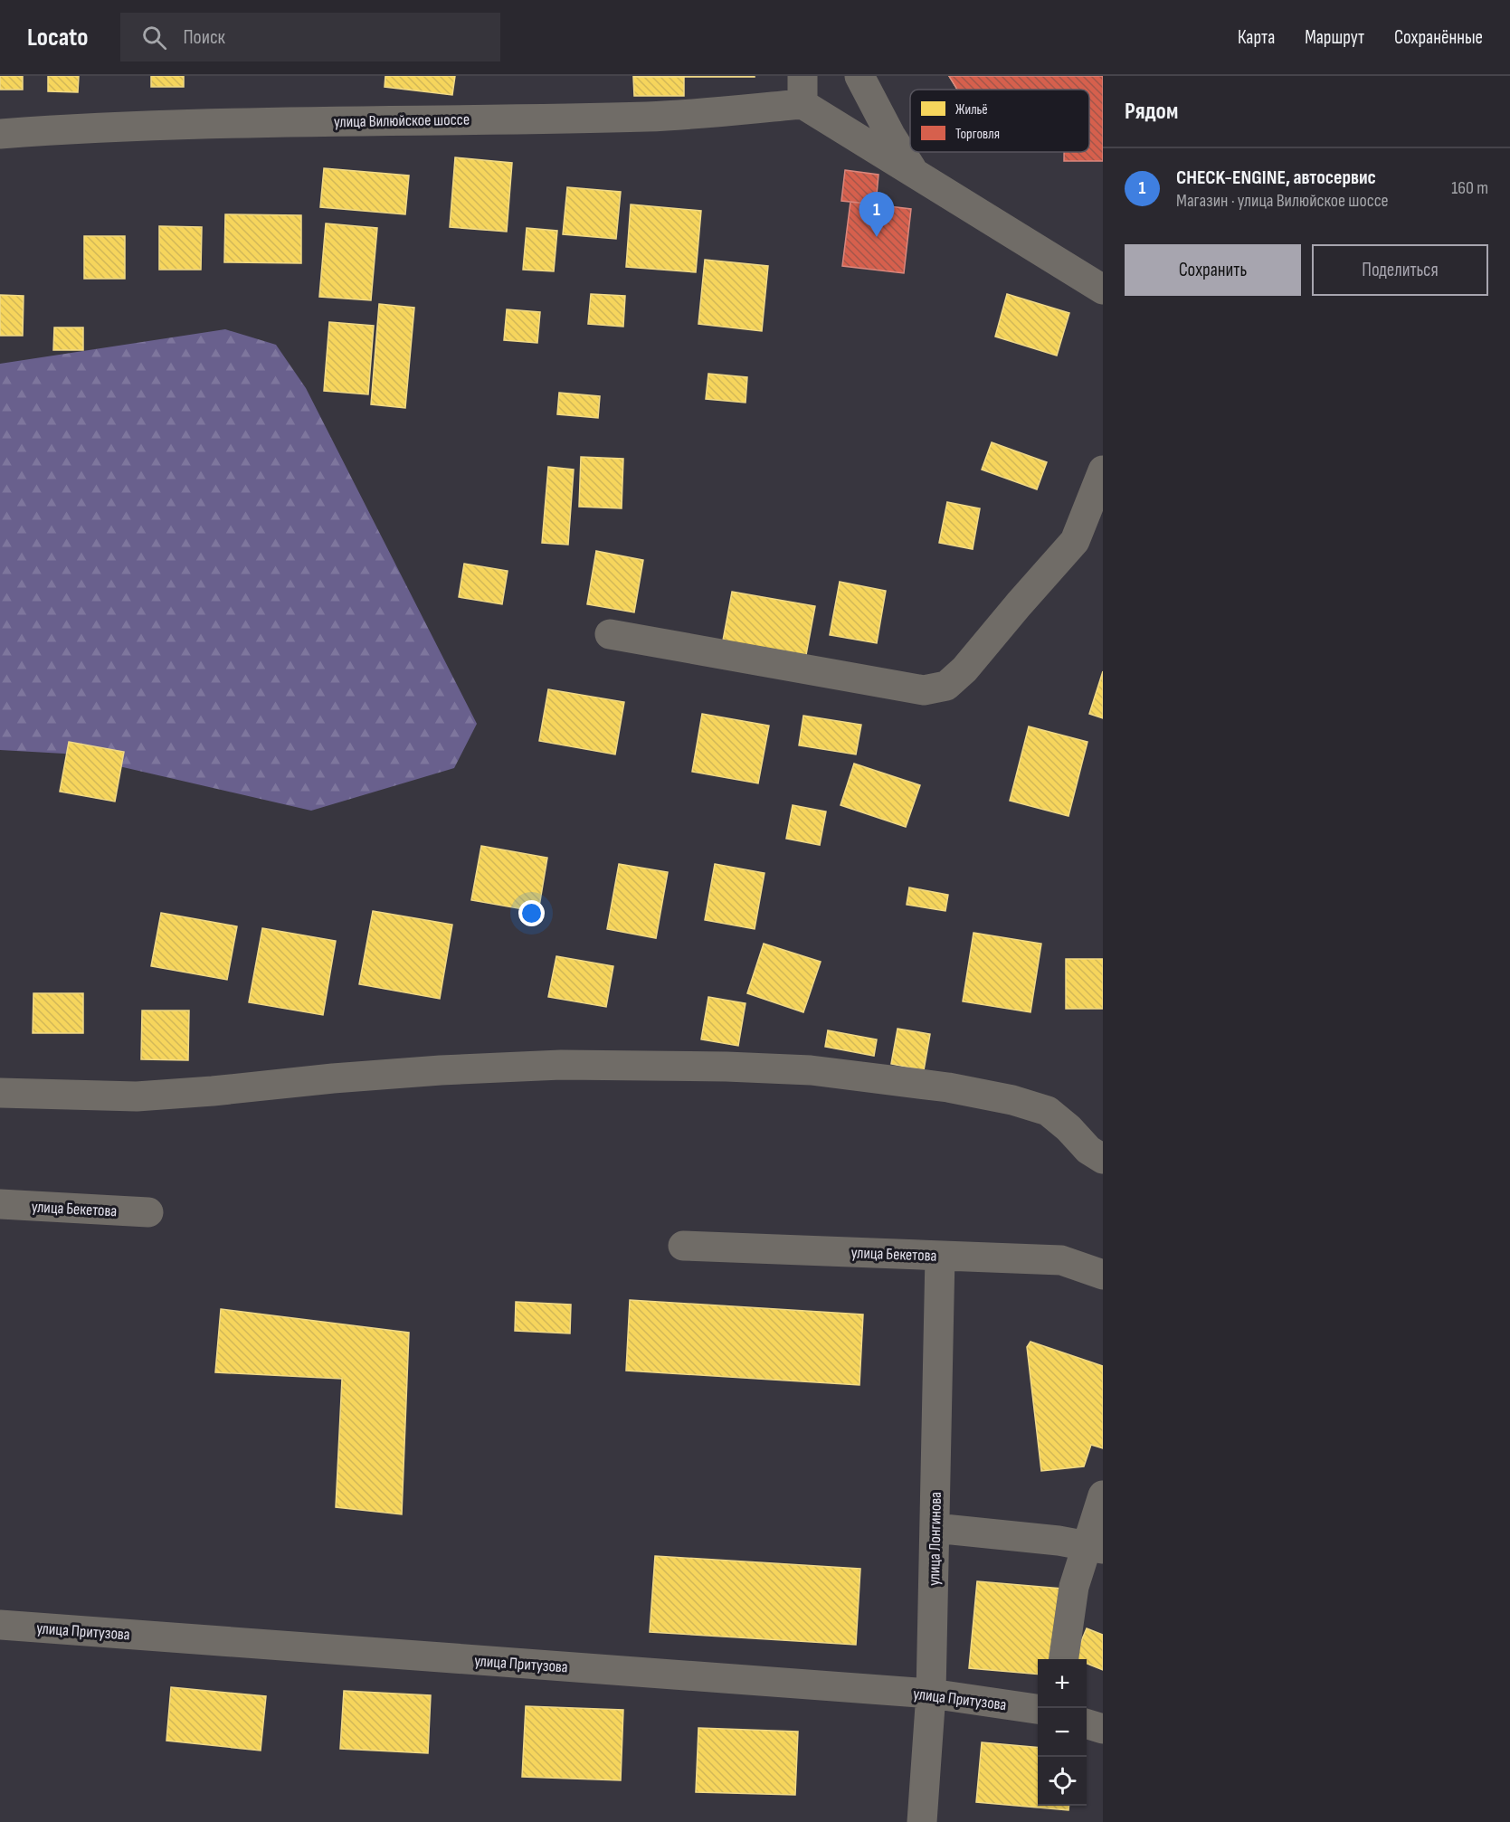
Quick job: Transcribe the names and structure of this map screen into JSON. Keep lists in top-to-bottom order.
{
  "streets": {
    "street": [
      "улица Вилюйское шоссе",
      "улица Бекетова",
      "улица Лонгинова",
      "улица Притузова"
    ]
  },
  "crossings": [
    ["улица Бекетова", "улица Лонгинова"],
    ["улица Лонгинова", "улица Притузова"]
  ],
  "legend": ["Жильё", "Торговля"],
  "page": {
    "header": "Locato",
    "search": "Поиск",
    "nav": ["Карта", "Маршрут", "Сохранённые"],
    "heading": "Рядом",
    "list": [
      {
        "mark": "1",
        "name": "CHECK-ENGINE, автосервис",
        "note": "Магазин · улица Вилюйское шоссе",
        "value": "160 m"
      }
    ],
    "pins": "1",
    "buttons": ["Сохранить", "Поделиться"],
    "map_buttons": ["+", "−"]
  }
}
